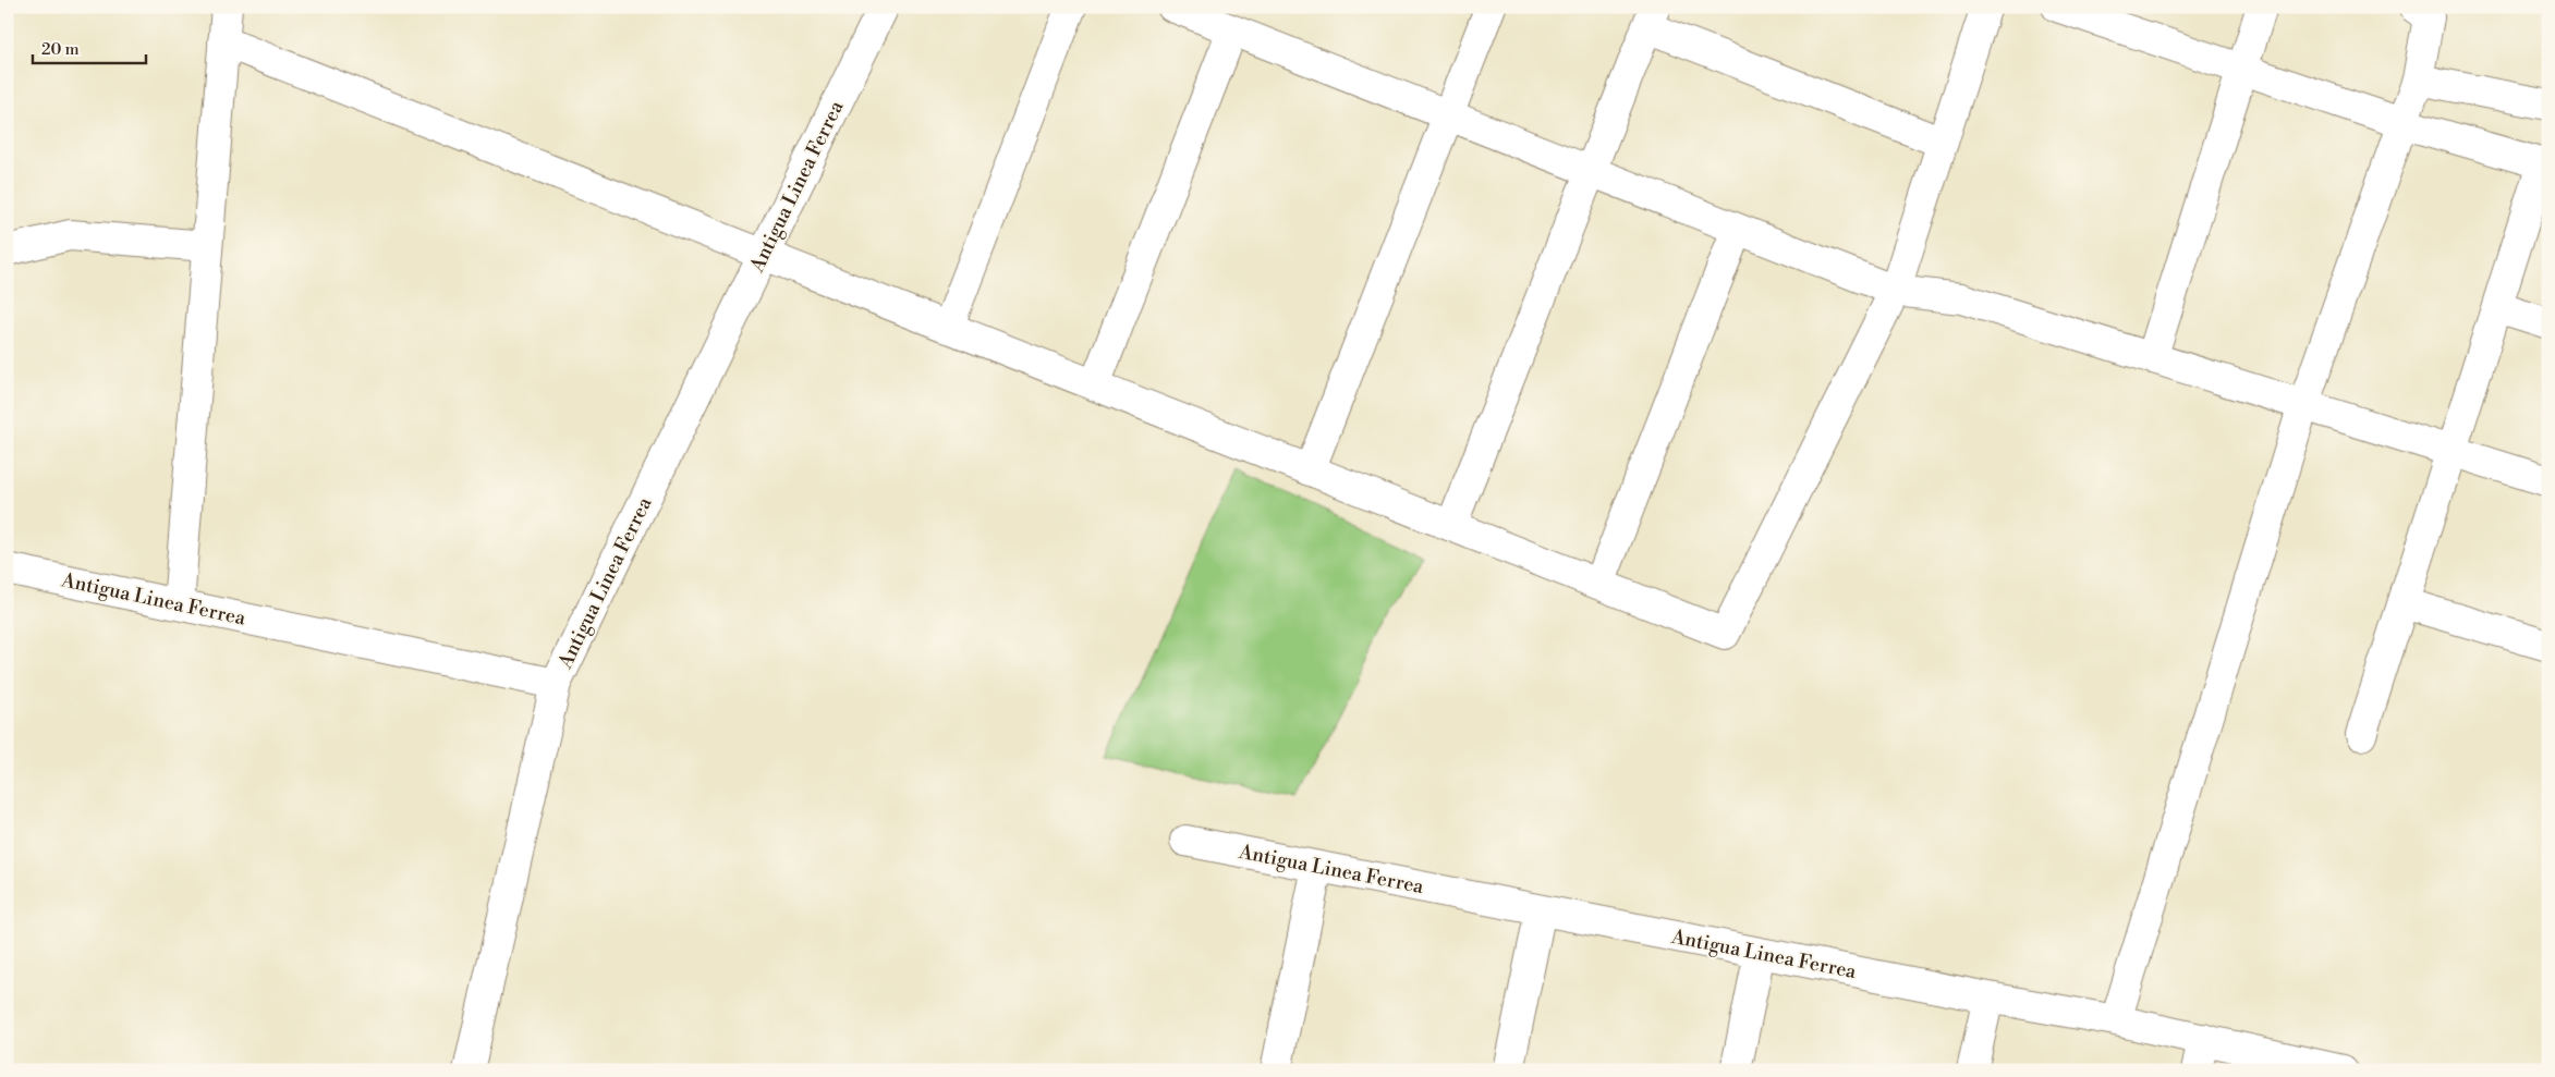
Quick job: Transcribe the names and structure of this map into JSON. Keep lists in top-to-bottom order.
{
  "streets": {
    "street": ["Antigua Linea Ferrea"]
  },
  "scale_bar": "20 m"
}
